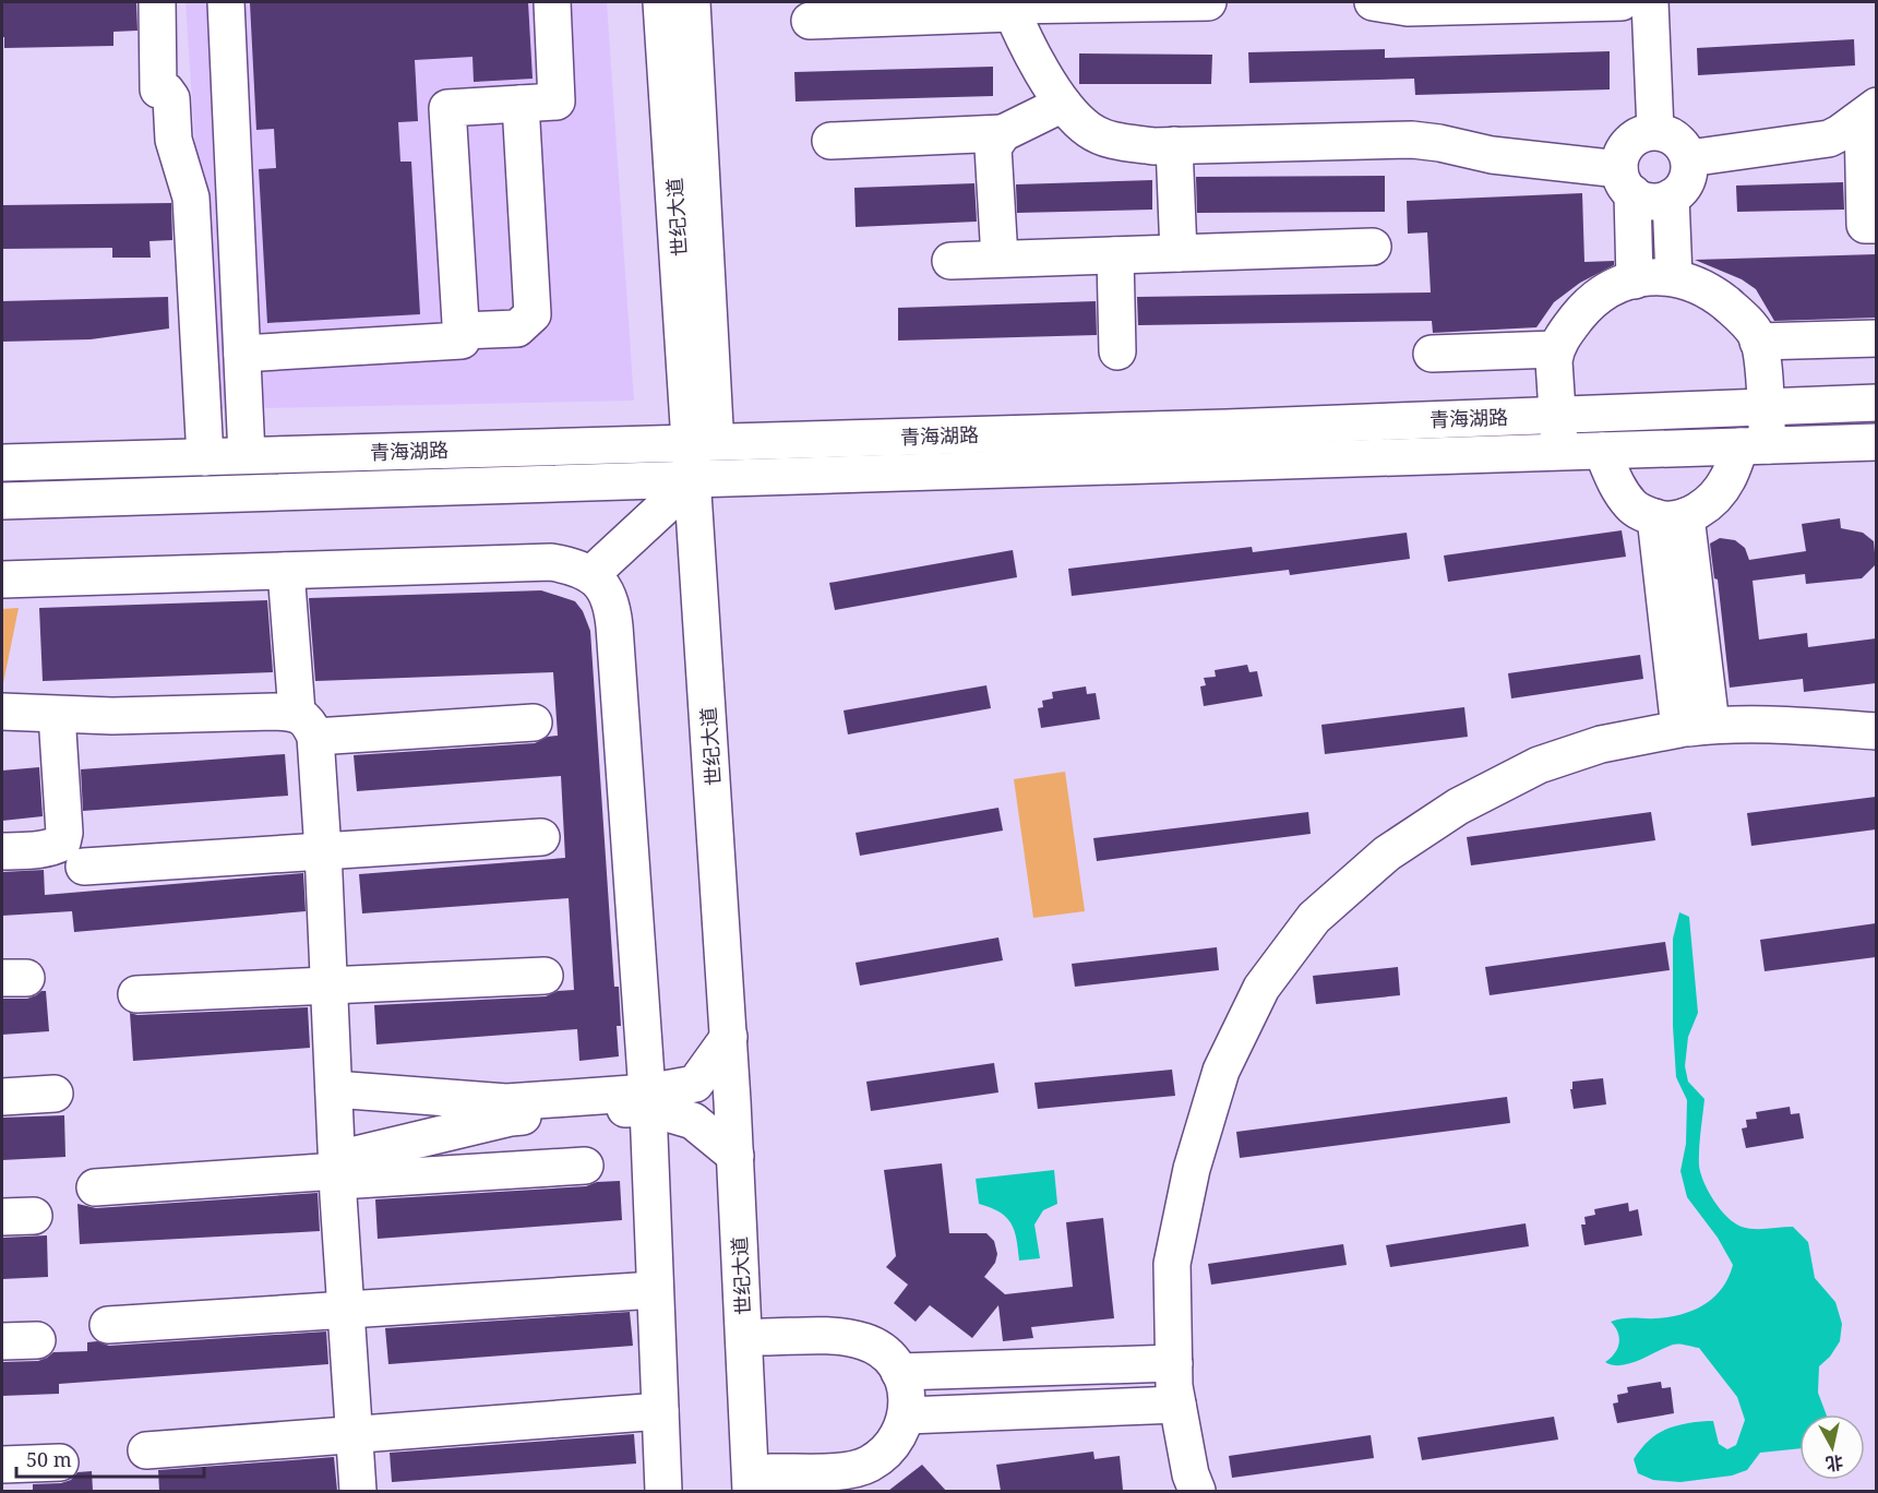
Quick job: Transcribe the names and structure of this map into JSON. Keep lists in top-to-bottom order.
{
  "streets": {
    "main road": ["世纪大道", "青海湖路"]
  },
  "crossings": [
    ["世纪大道", "青海湖路"]
  ],
  "scale_bar": "50 m",
  "north": "bottom"
}
